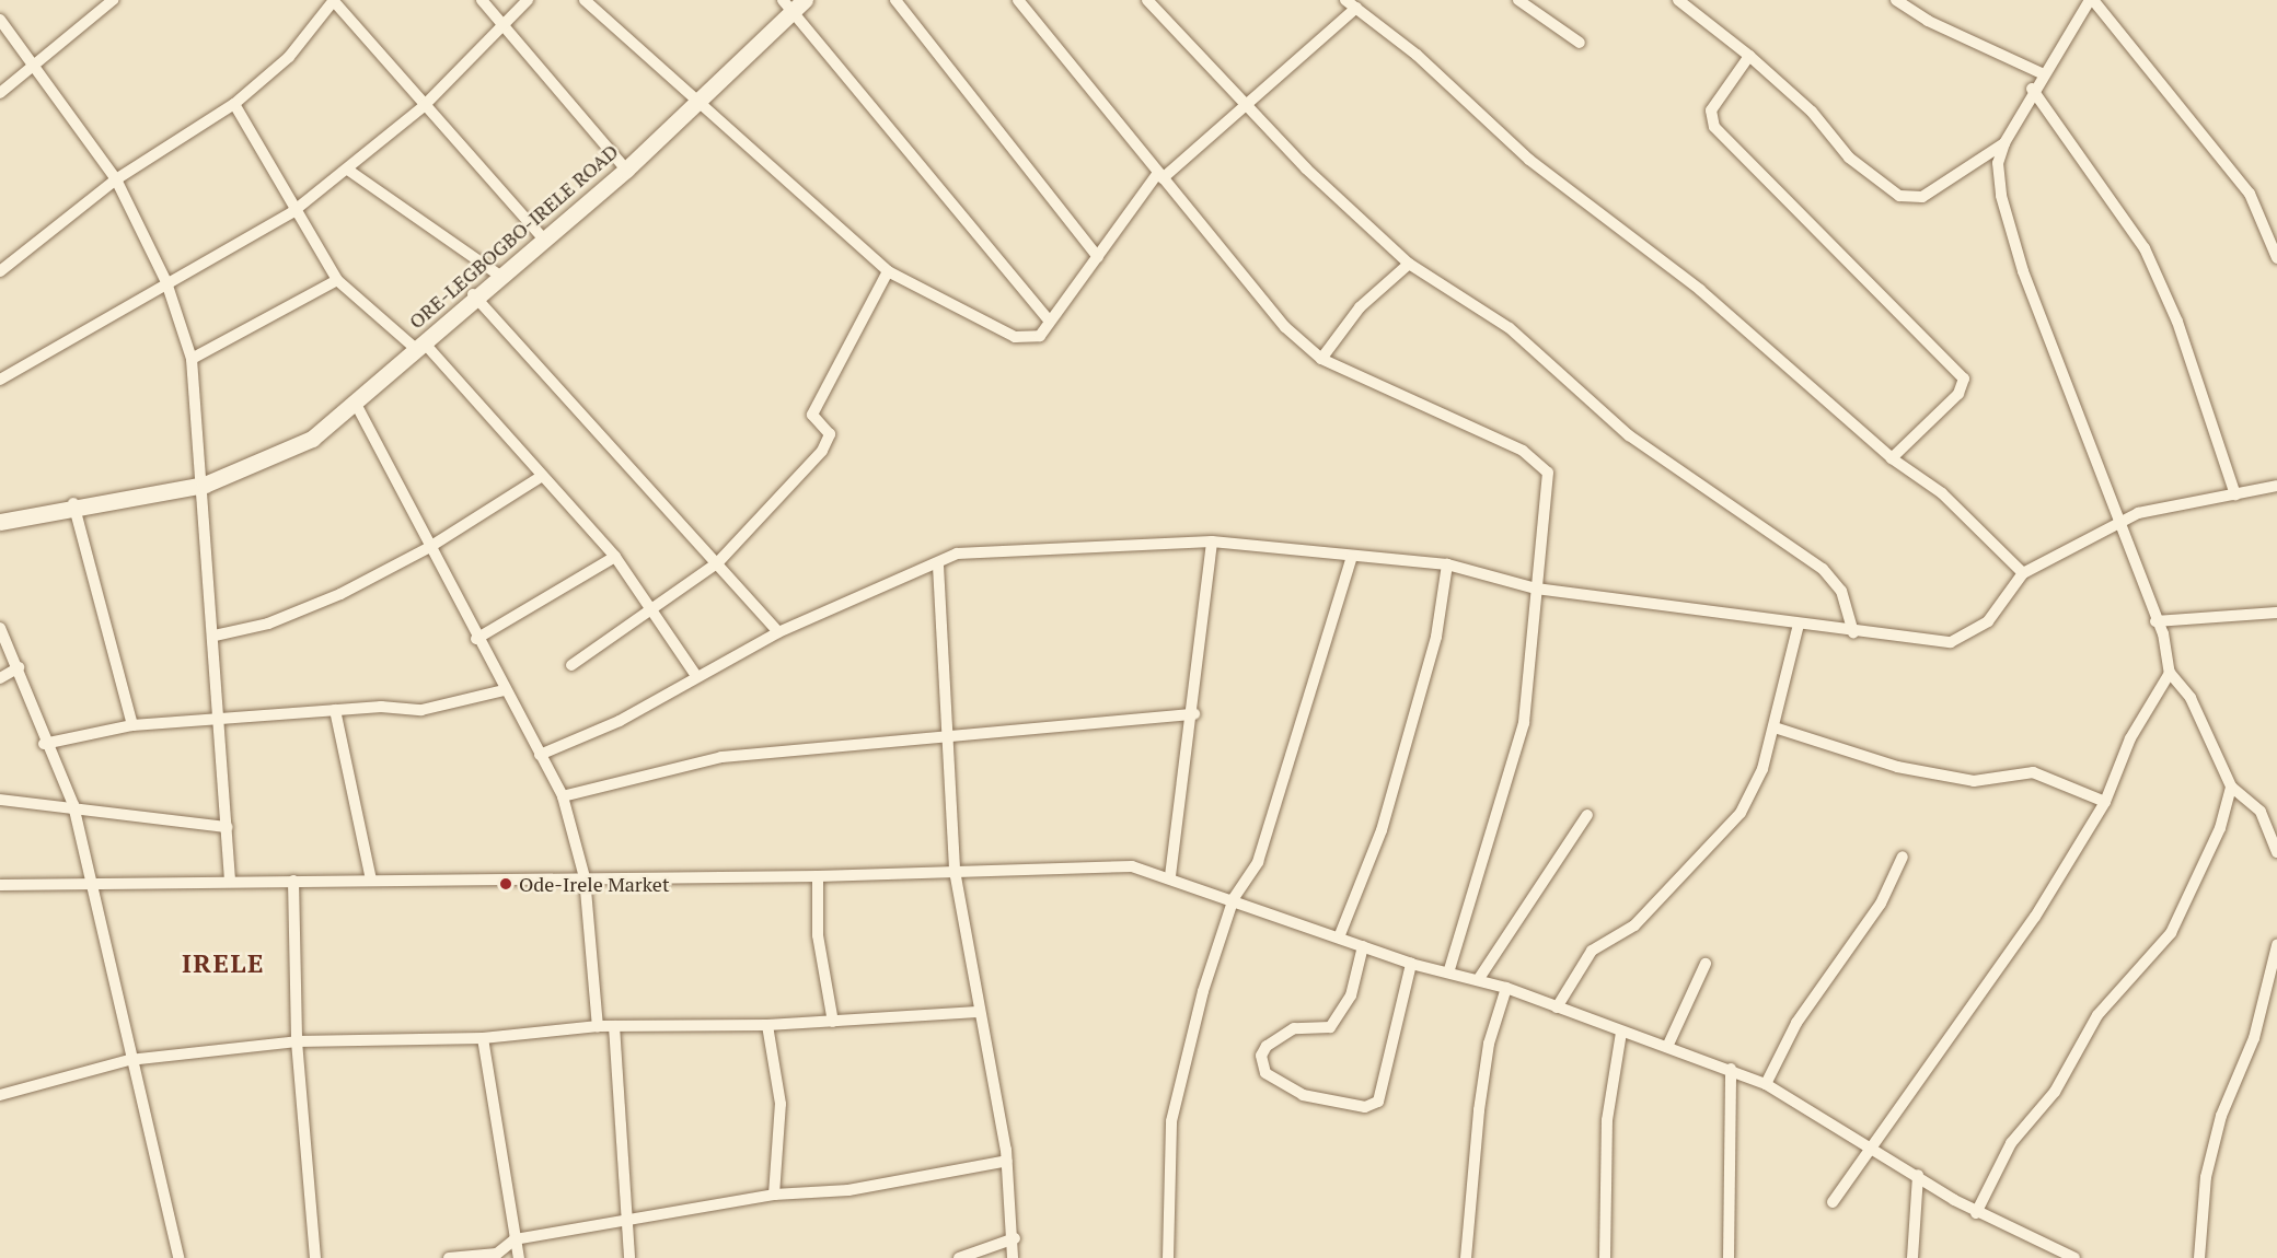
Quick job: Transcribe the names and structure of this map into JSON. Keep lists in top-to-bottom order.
{
  "streets": {
    "main road": ["ORE-LEGBOGBO-IRELE ROAD"]
  },
  "districts": ["IRELE"],
  "places": ["Ode-Irele Market"]
}
